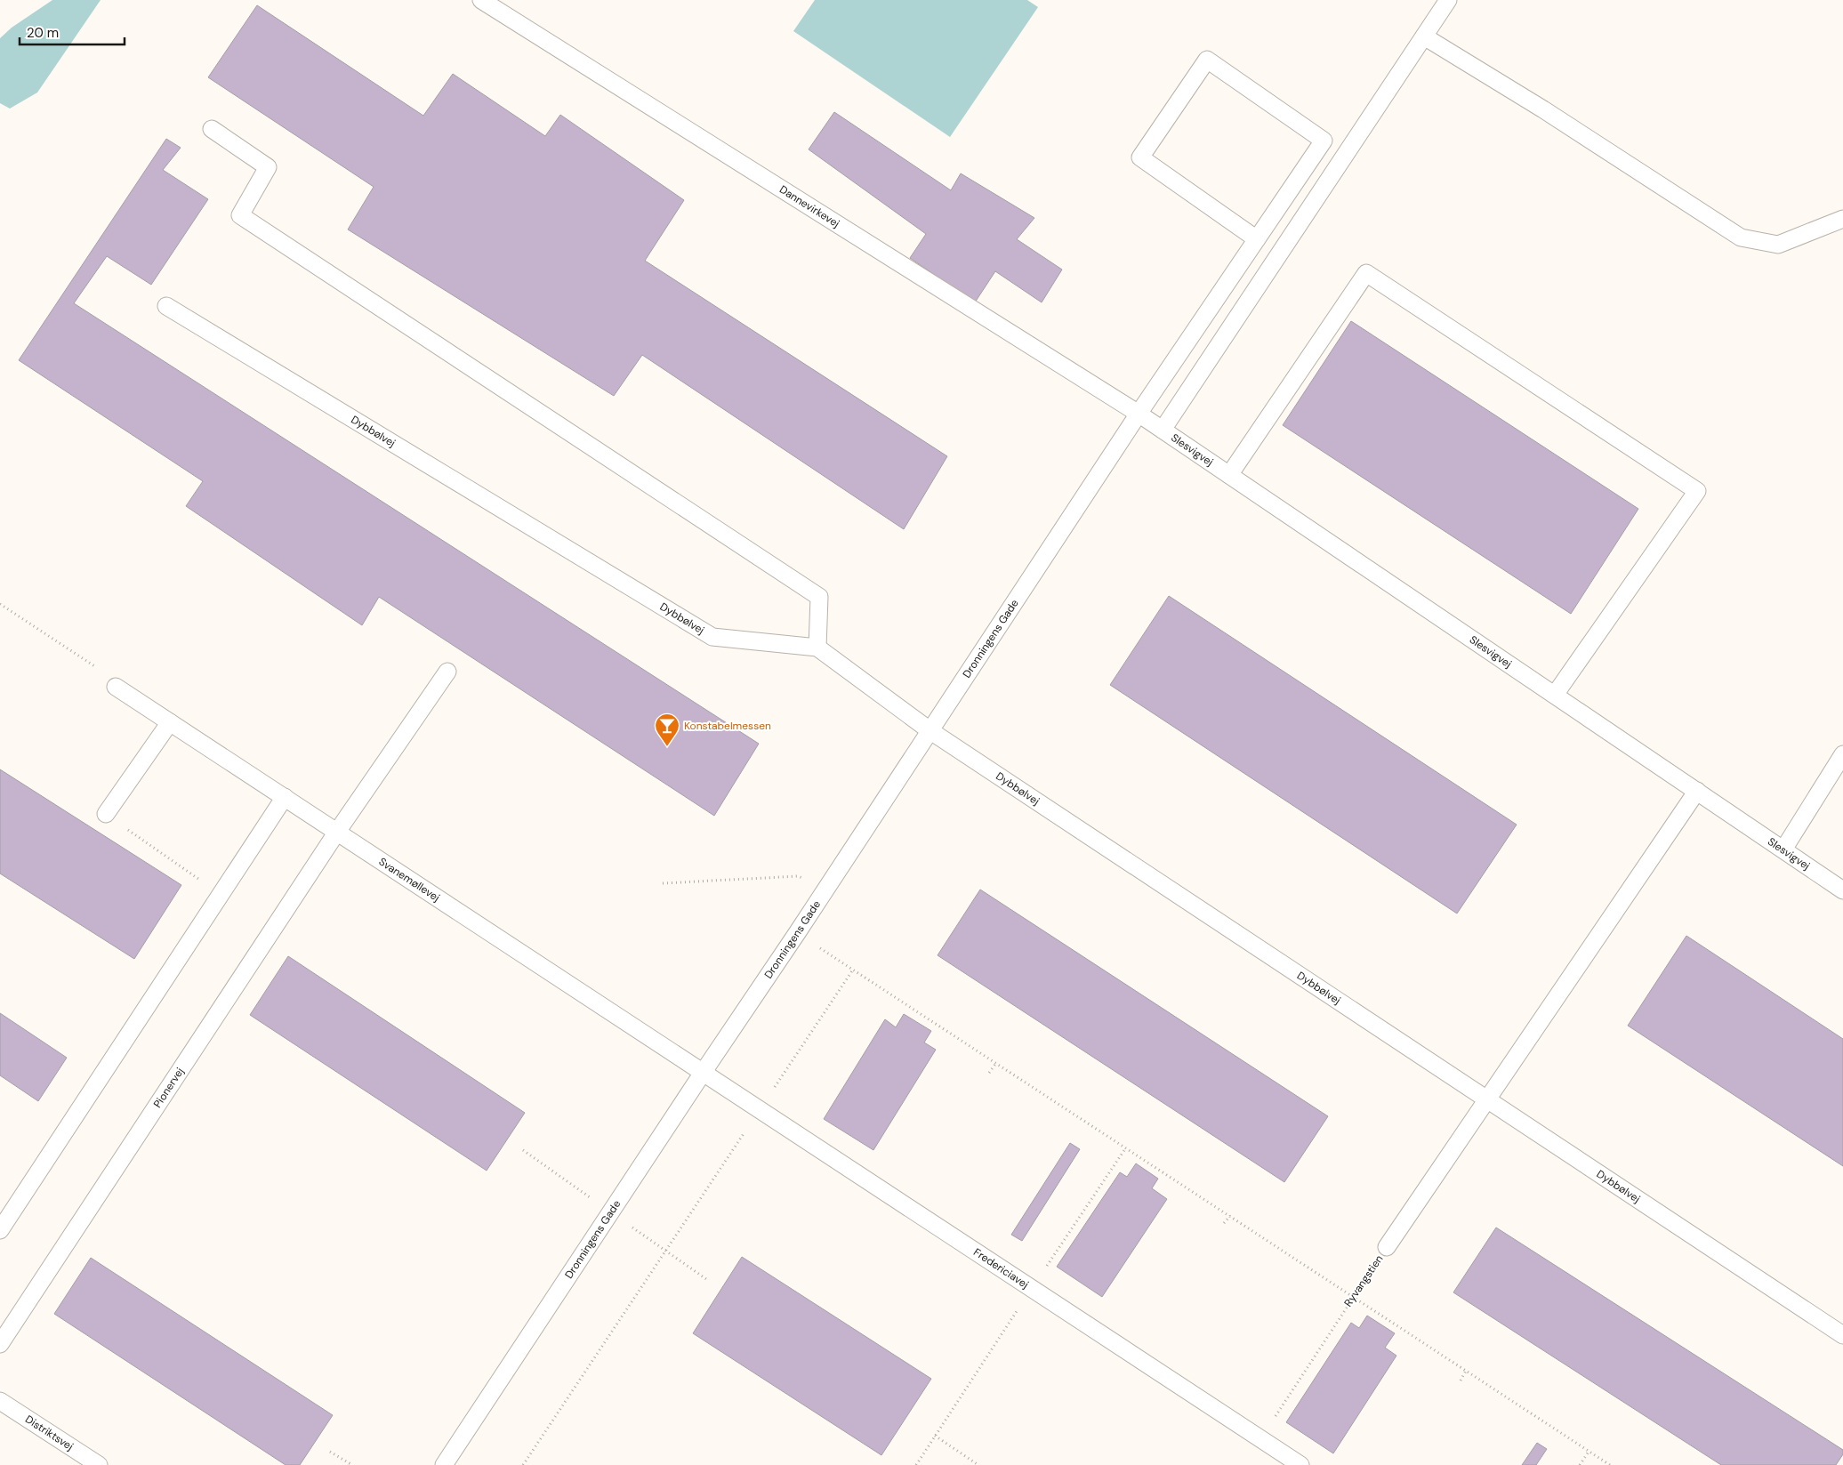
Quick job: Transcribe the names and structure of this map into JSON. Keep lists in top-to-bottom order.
{
  "streets": {
    "lane": [
      "Dannevirkevej",
      "Dybbølvej",
      "Slesvigvej",
      "Dronningens Gade",
      "Svanemøllevej",
      "Pionervej",
      "Fredericiavej",
      "Ryvangstien",
      "Distriktsvej"
    ]
  },
  "crossings": [
    ["Dannevirkevej", "Slesvigvej"],
    ["Dannevirkevej", "Dronningens Gade"],
    ["Dybbølvej", "Dronningens Gade"],
    ["Dybbølvej", "Ryvangstien"],
    ["Slesvigvej", "Dronningens Gade"],
    ["Slesvigvej", "Ryvangstien"],
    ["Dronningens Gade", "Svanemøllevej"],
    ["Dronningens Gade", "Fredericiavej"],
    ["Svanemøllevej", "Pionervej"],
    ["Svanemøllevej", "Fredericiavej"],
    ["Fredericiavej", "Ryvangstien"]
  ],
  "places": {
    "bar": ["Konstabelmessen"]
  },
  "scale_bar": "20 m"
}
